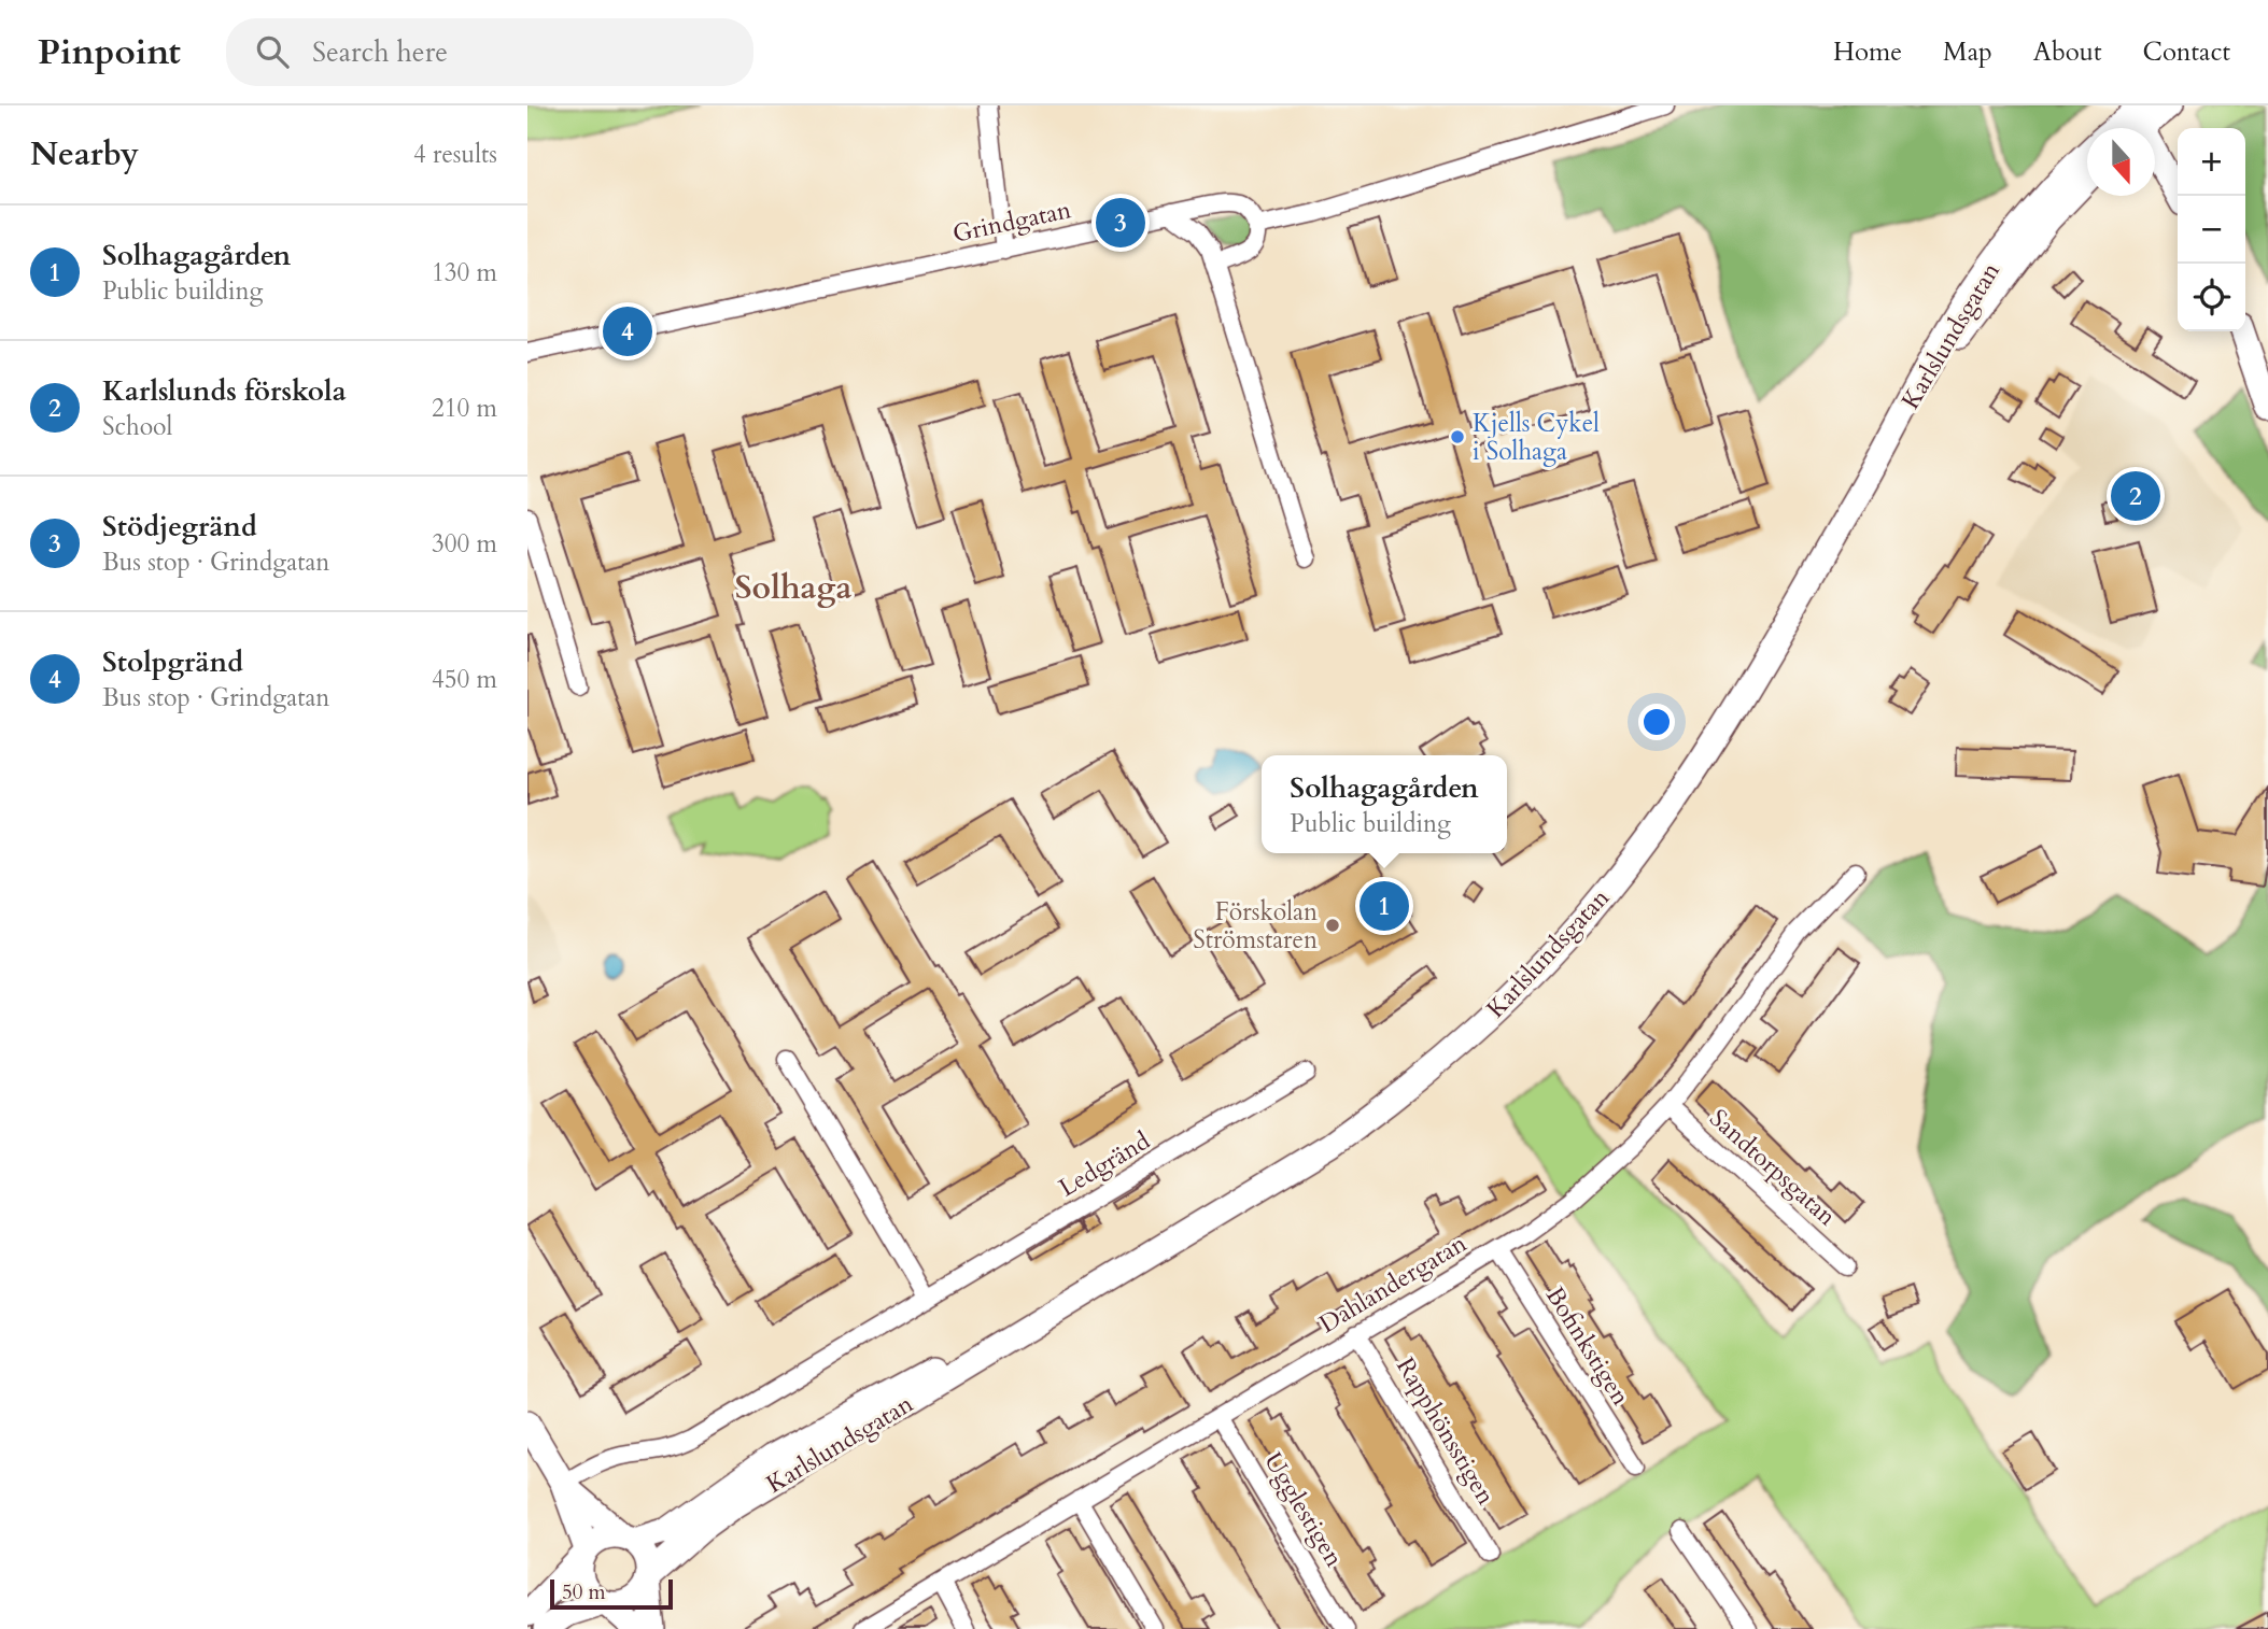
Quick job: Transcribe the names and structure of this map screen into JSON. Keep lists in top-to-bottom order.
{
  "streets": {
    "main road": ["Karlslundsgatan"],
    "street": [
      "Grindgatan",
      "Ledgränd",
      "Sandtorpsgatan",
      "Dahlandergatan",
      "Bofinkstigen",
      "Rapphönsstigen",
      "Ugglestigen"
    ]
  },
  "crossings": [
    ["Sandtorpsgatan", "Dahlandergatan"],
    ["Dahlandergatan", "Bofinkstigen"],
    ["Dahlandergatan", "Rapphönsstigen"],
    ["Dahlandergatan", "Ugglestigen"]
  ],
  "districts": ["Solhaga"],
  "places": ["Kjells Cykel i Solhaga", "Förskolan Strömstaren"],
  "scale_bar": "50 m",
  "north": "bottom",
  "page": {
    "header": "Pinpoint",
    "search": "Search here",
    "nav": [
      "Home",
      "Map",
      "About",
      "Contact"
    ],
    "heading": ["Nearby", "4 results"],
    "map_buttons": ["+", "−"],
    "pins": [
      "3",
      "4",
      "2",
      "1"
    ],
    "list": [
      {
        "mark": "1",
        "name": "Solhagagården",
        "note": "Public building",
        "value": "130 m"
      },
      {
        "mark": "2",
        "name": "Karlslunds förskola",
        "note": "School",
        "value": "210 m"
      },
      {
        "mark": "3",
        "name": "Stödjegränd",
        "note": "Bus stop · Grindgatan",
        "value": "300 m"
      },
      {
        "mark": "4",
        "name": "Stolpgränd",
        "note": "Bus stop · Grindgatan",
        "value": "450 m"
      }
    ],
    "popup": ["Solhagagården", "Public building"],
    "scale": "50 m"
  }
}
